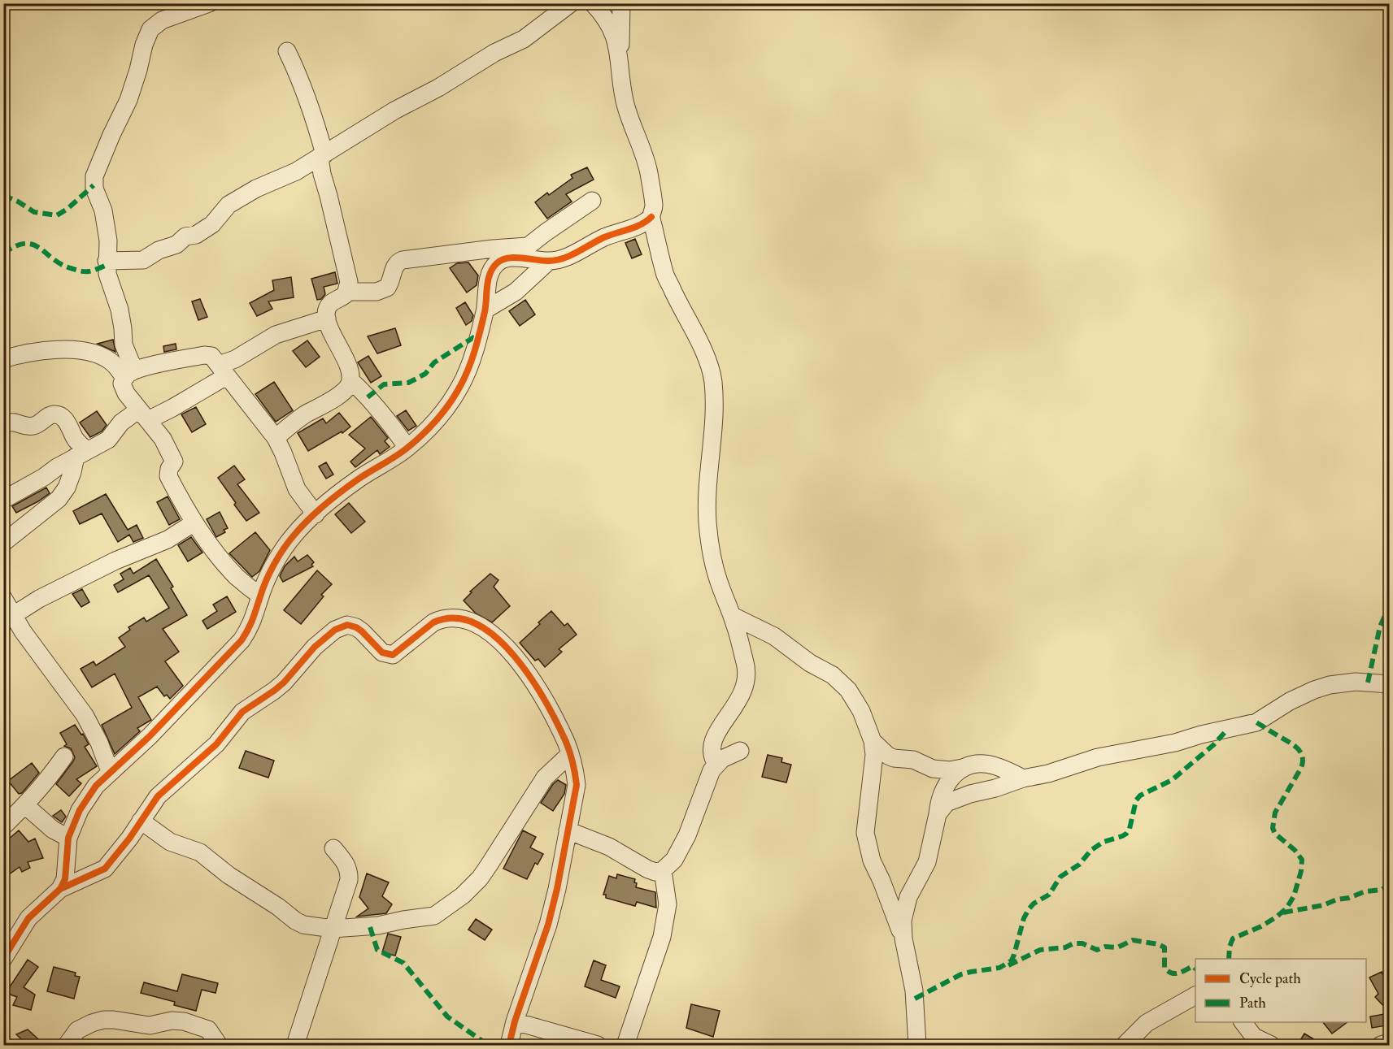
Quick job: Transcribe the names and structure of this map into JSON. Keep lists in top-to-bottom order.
{
  "legend": ["Cycle path", "Path"]
}
